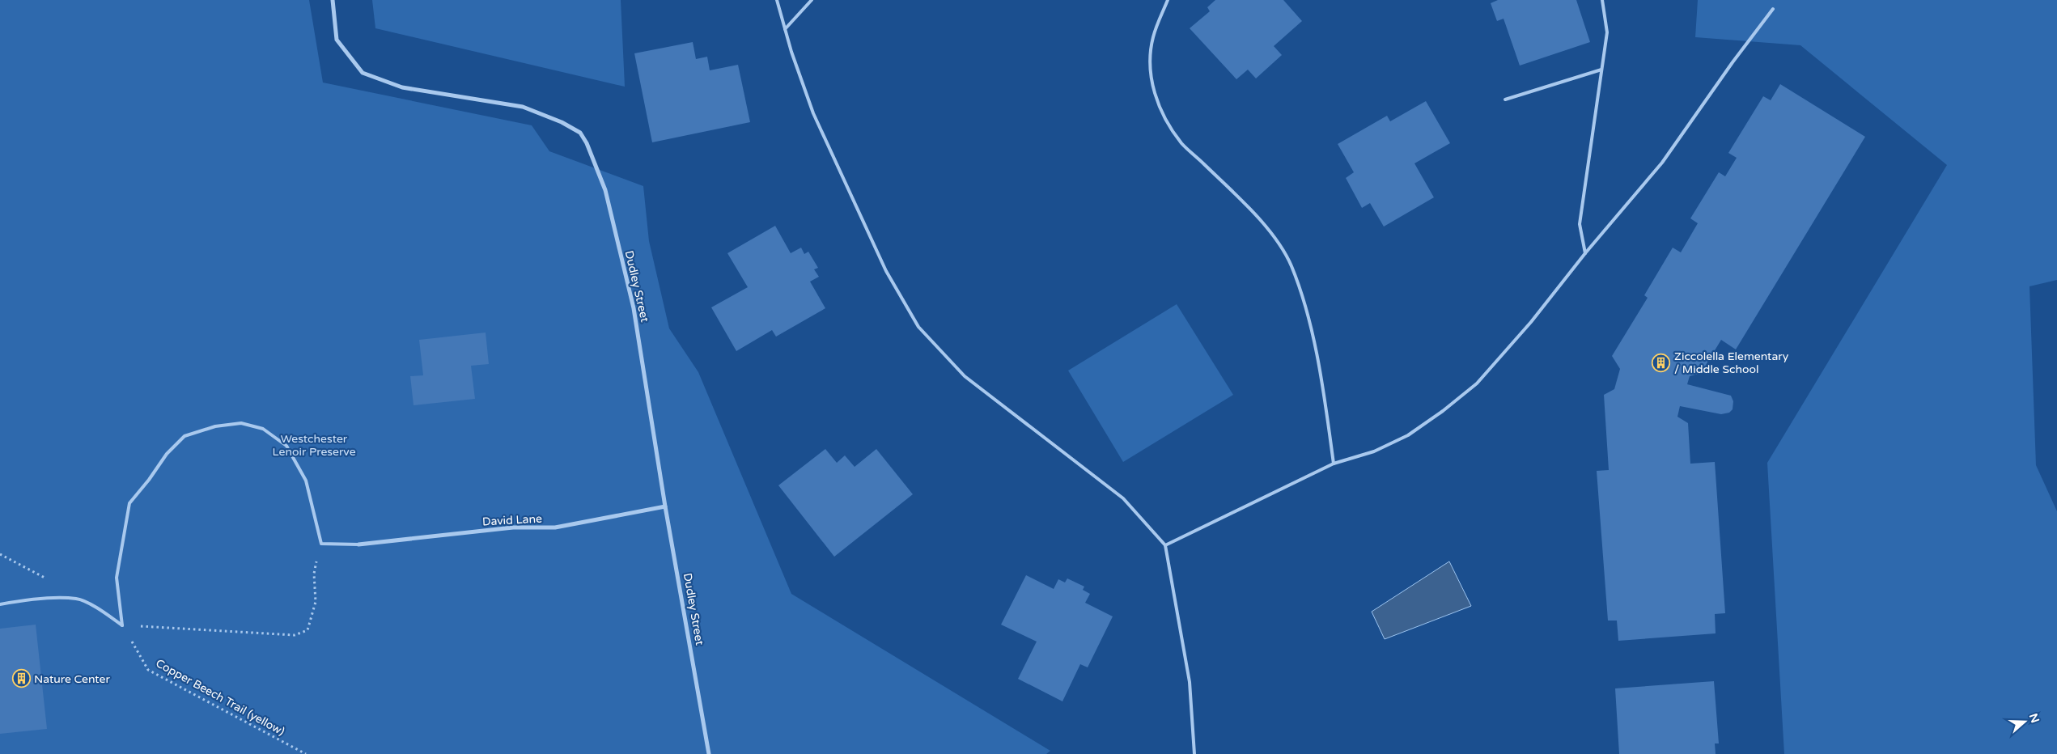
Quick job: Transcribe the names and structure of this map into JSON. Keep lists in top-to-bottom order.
{
  "streets": {
    "street": ["Dudley Street", "David Lane"],
    "path": ["Copper Beech Trail (yellow)"]
  },
  "crossings": [
    ["Dudley Street", "David Lane"]
  ],
  "parks": ["Westchester Lenoir Preserve"],
  "places": {
    "building": ["Ziccolella Elementary / Middle School", "Nature Center"]
  },
  "north": "right"
}
